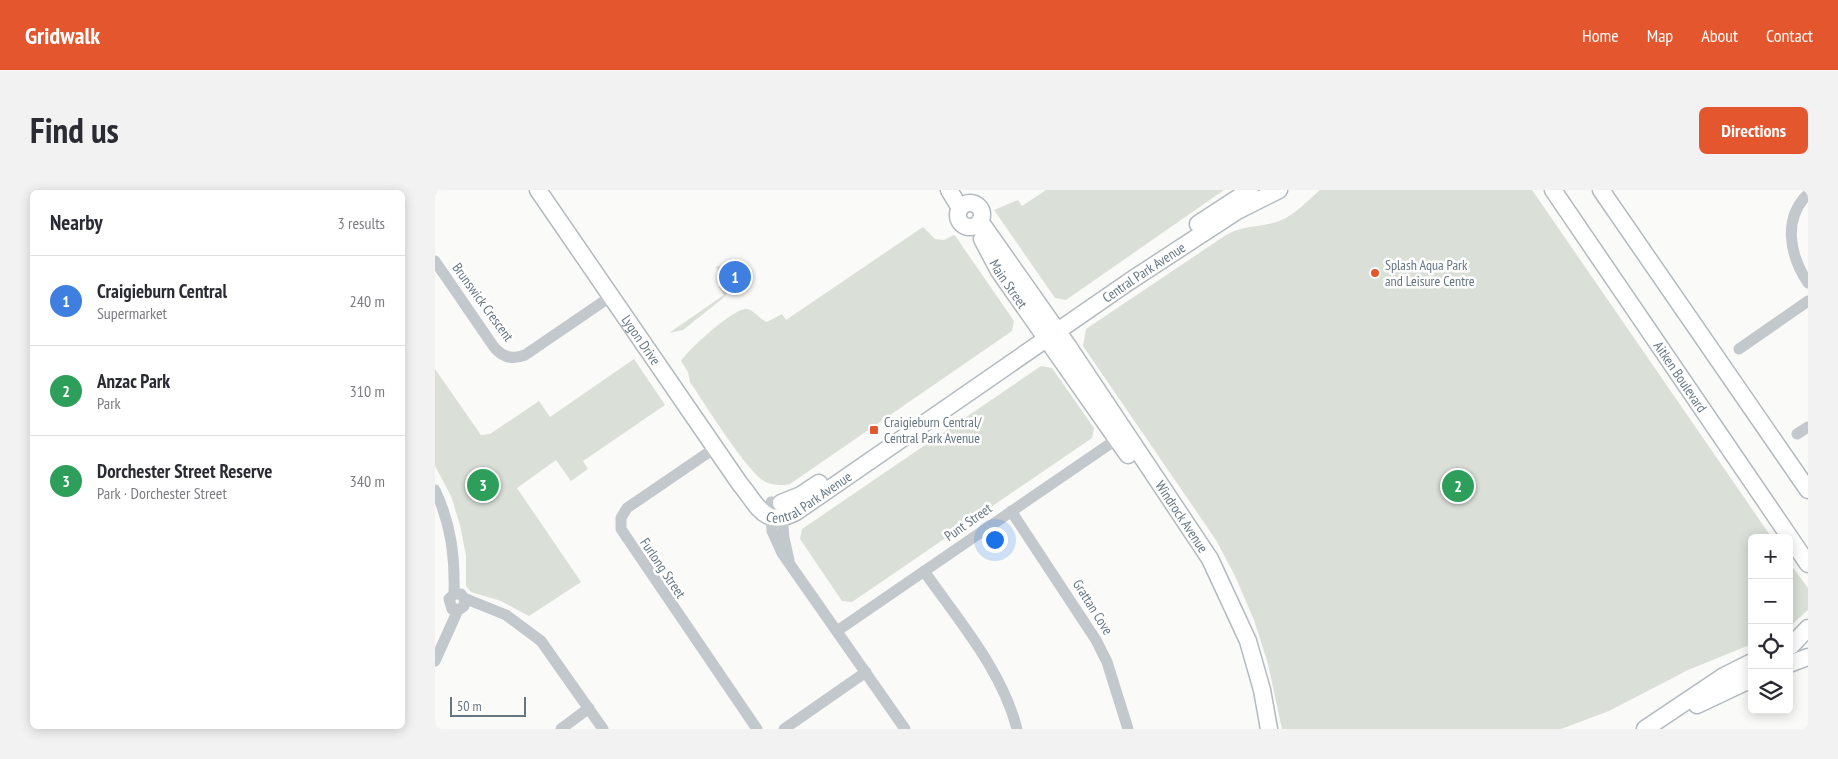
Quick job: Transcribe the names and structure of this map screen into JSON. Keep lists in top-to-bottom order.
{
  "streets": {
    "street": [
      "Central Park Avenue",
      "Main Street",
      "Brunswick Crescent",
      "Lygon Drive",
      "Aitken Boulevard",
      "Windrock Avenue",
      "Punt Street",
      "Furlong Street",
      "Grattan Cove"
    ]
  },
  "crossings": [
    ["Central Park Avenue", "Main Street"],
    ["Central Park Avenue", "Lygon Drive"],
    ["Central Park Avenue", "Windrock Avenue"],
    ["Main Street", "Windrock Avenue"],
    ["Brunswick Crescent", "Lygon Drive"],
    ["Lygon Drive", "Furlong Street"],
    ["Windrock Avenue", "Punt Street"],
    ["Punt Street", "Grattan Cove"]
  ],
  "places": {
    "other": ["Splash Aqua Park and Leisure Centre"],
    "transit": ["Craigieburn Central/ Central Park Avenue"]
  },
  "scale_bar": "50 m",
  "page": {
    "header": "Gridwalk",
    "nav": [
      "Home",
      "Map",
      "About",
      "Contact"
    ],
    "title": "Find us",
    "buttons": "Directions",
    "heading": ["Nearby", "3 results"],
    "list": [
      {
        "mark": "1",
        "name": "Craigieburn Central",
        "note": "Supermarket",
        "value": "240 m"
      },
      {
        "mark": "2",
        "name": "Anzac Park",
        "note": "Park",
        "value": "310 m"
      },
      {
        "mark": "3",
        "name": "Dorchester Street Reserve",
        "note": "Park · Dorchester Street",
        "value": "340 m"
      }
    ],
    "pins": ["1", "3", "2"],
    "map_buttons": ["+", "−"],
    "scale": "50 m"
  }
}
